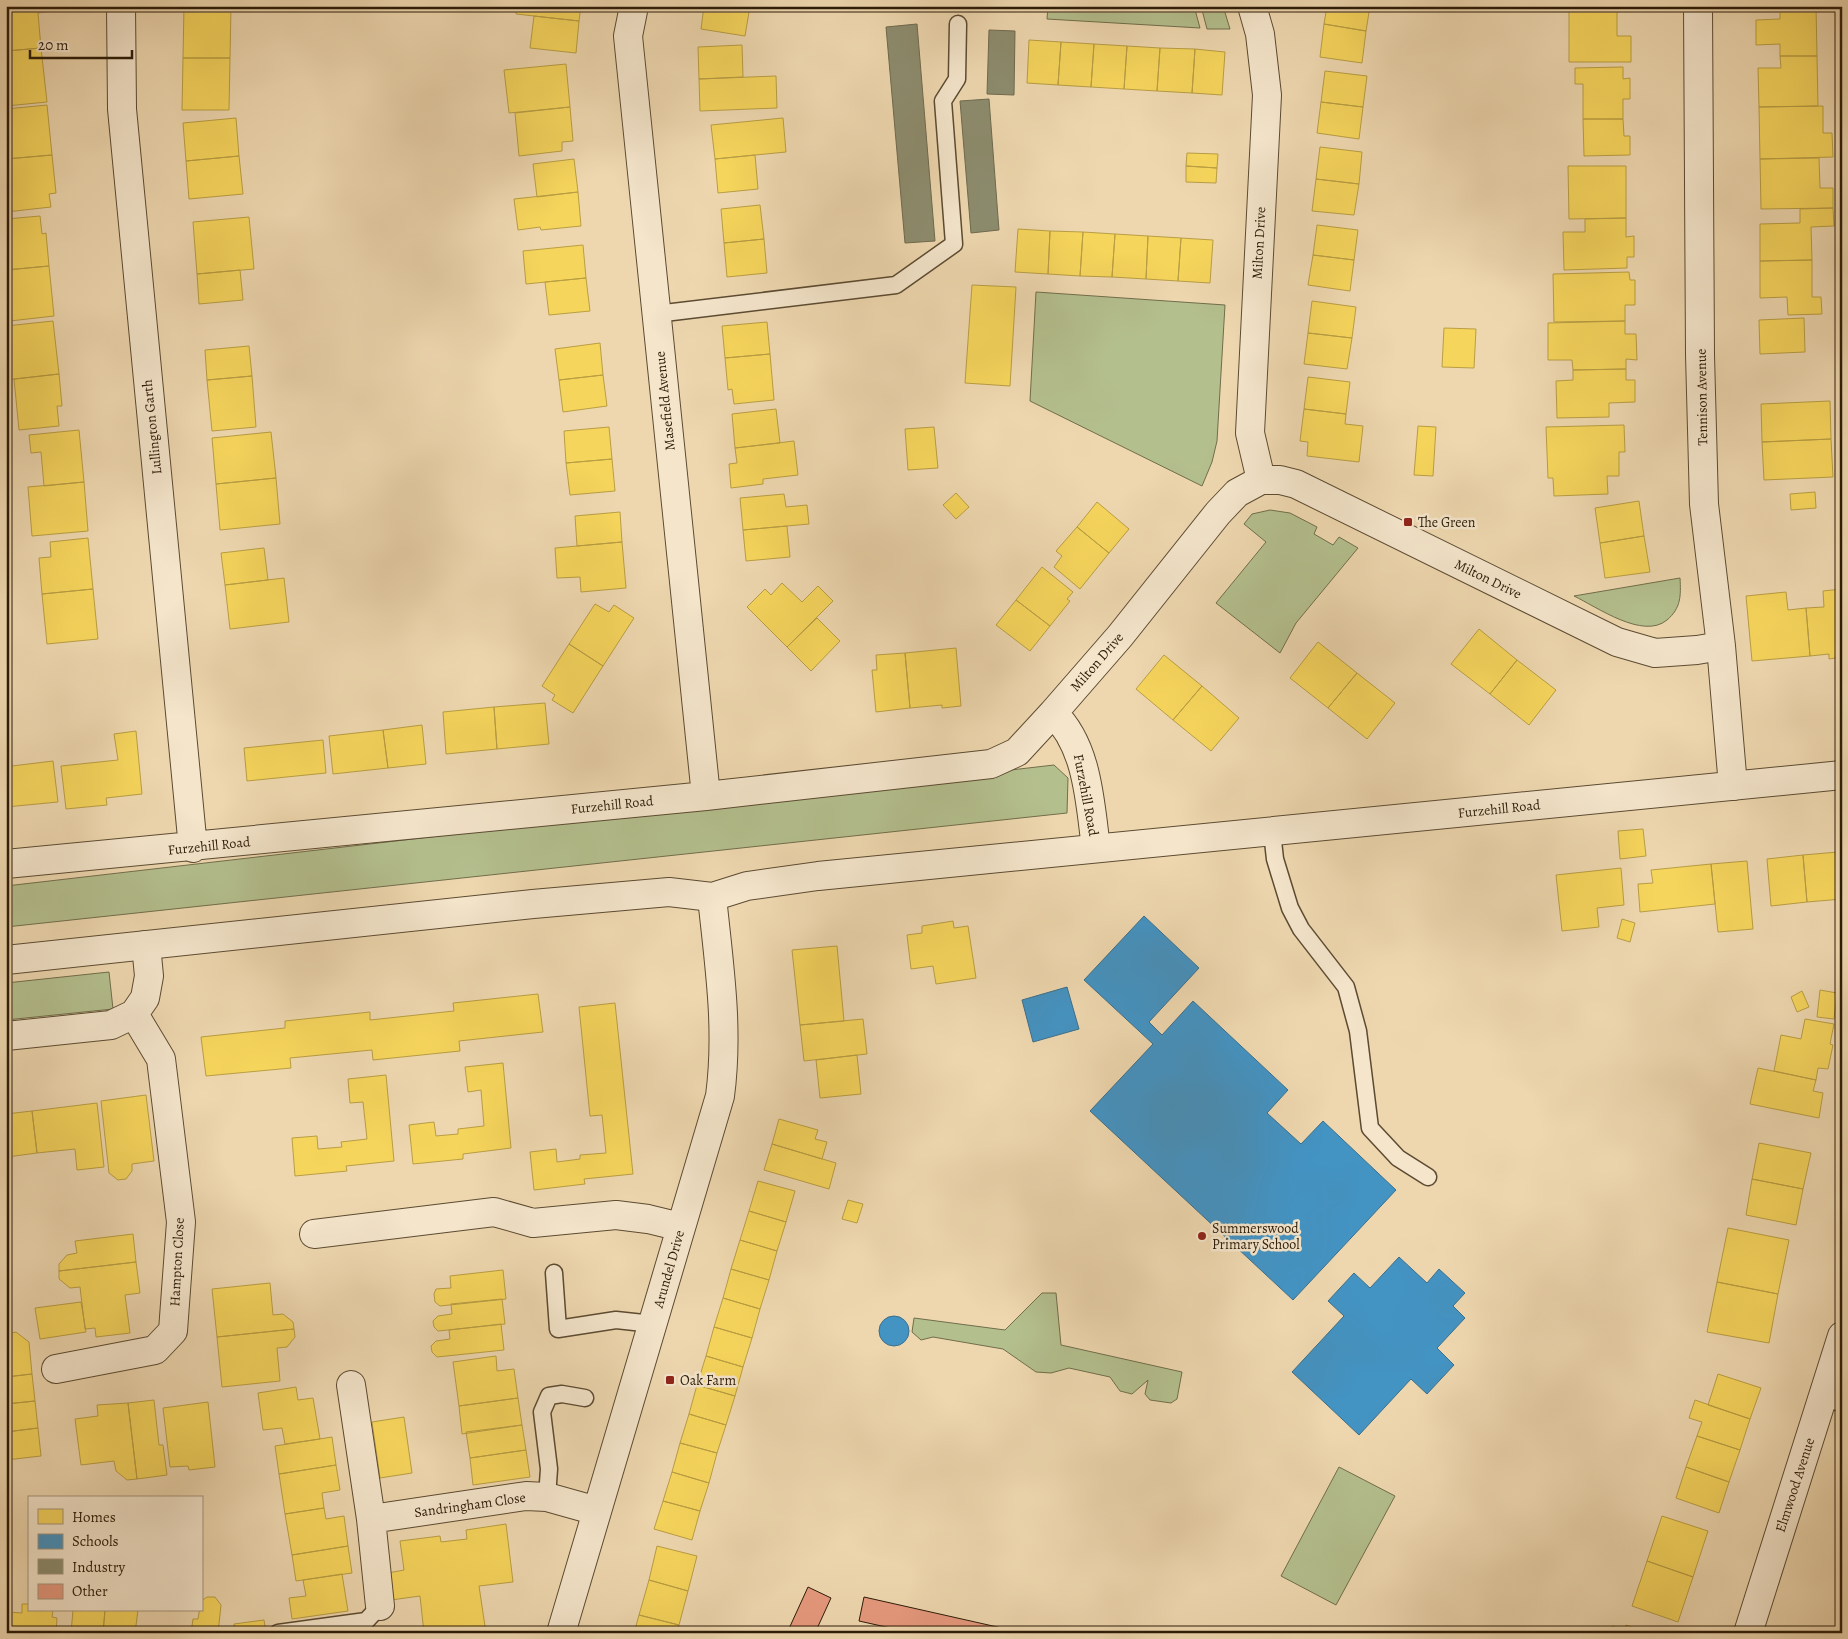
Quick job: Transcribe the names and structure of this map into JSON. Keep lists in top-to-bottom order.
{
  "streets": {
    "street": [
      "Milton Drive",
      "Tennison Avenue",
      "Masefield Avenue",
      "Lullington Garth",
      "Furzehill Road",
      "Hampton Close",
      "Arundel Drive",
      "Elmwood Avenue",
      "Sandringham Close"
    ]
  },
  "crossings": [
    ["Milton Drive", "Tennison Avenue"],
    ["Milton Drive", "Furzehill Road"],
    ["Tennison Avenue", "Furzehill Road"],
    ["Masefield Avenue", "Furzehill Road"],
    ["Lullington Garth", "Furzehill Road"],
    ["Furzehill Road", "Arundel Drive"],
    ["Arundel Drive", "Sandringham Close"]
  ],
  "places": {
    "transit": ["The Green", "Oak Farm"],
    "other": ["Summerswood Primary School"]
  },
  "legend": [
    "Homes",
    "Schools",
    "Industry",
    "Other"
  ],
  "scale_bar": "20 m"
}
